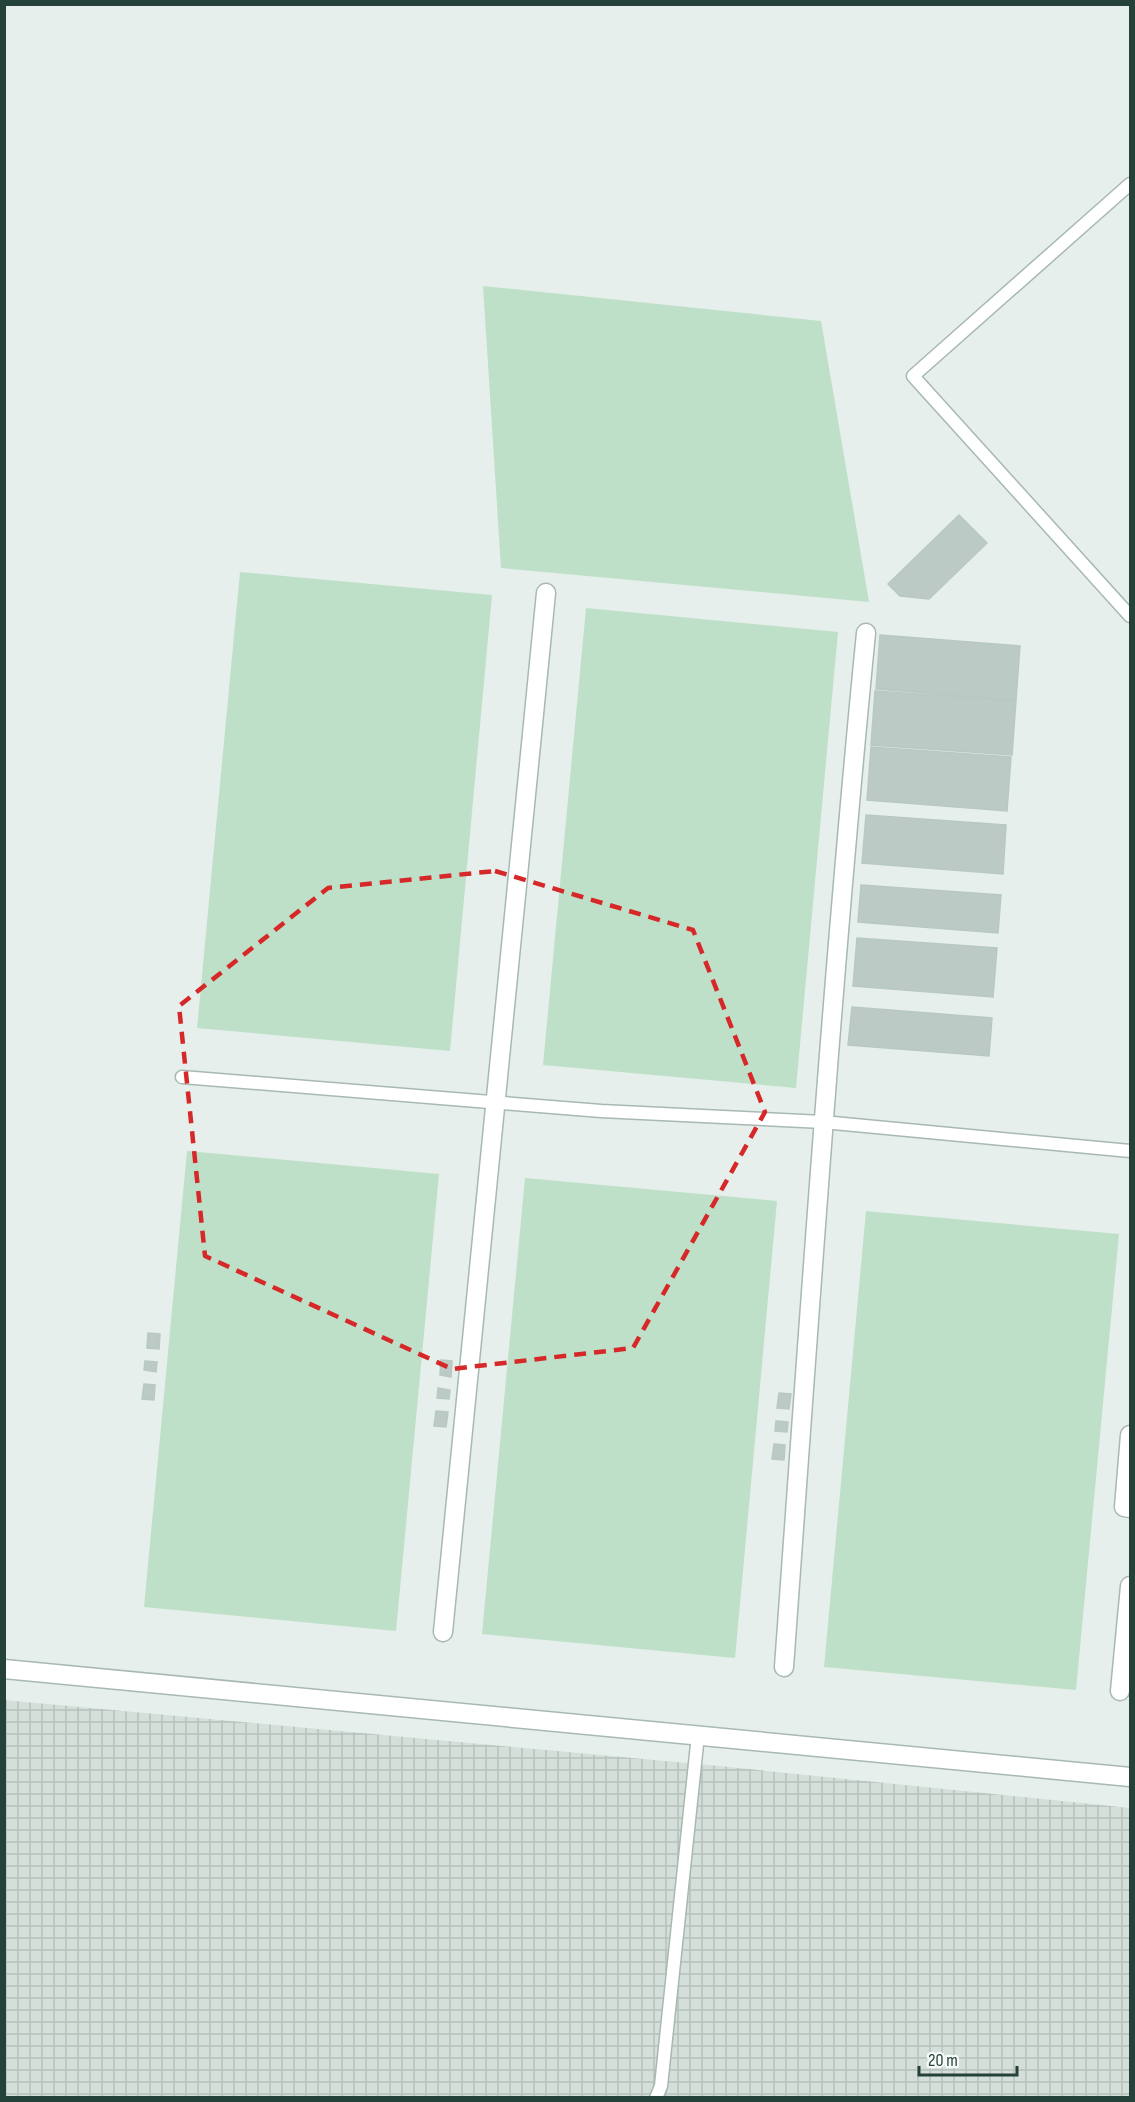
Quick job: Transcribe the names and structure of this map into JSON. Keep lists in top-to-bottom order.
{
  "scale_bar": "20 m"
}
